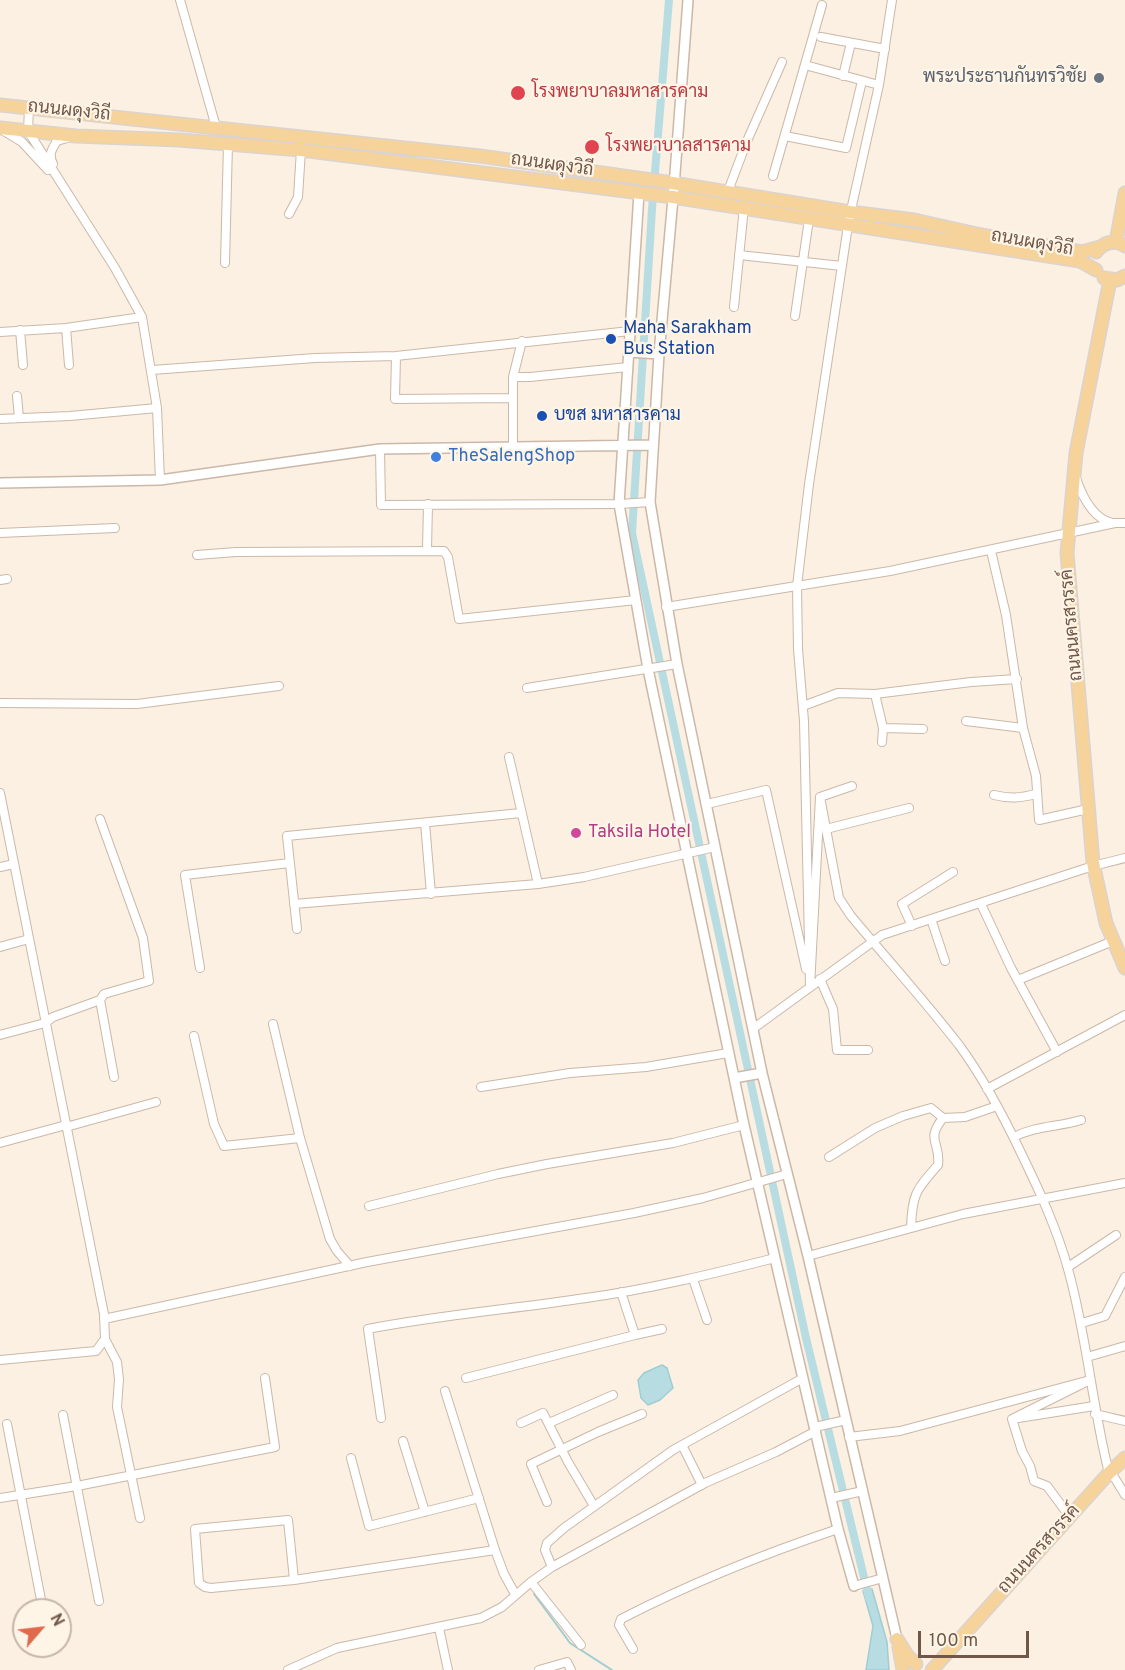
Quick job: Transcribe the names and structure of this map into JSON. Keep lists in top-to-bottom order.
{
  "streets": {
    "main road": ["ถนนผดุงวิถี", "ถนนนครสวรรค์"]
  },
  "crossings": [
    ["ถนนผดุงวิถี", "ถนนนครสวรรค์"]
  ],
  "places": [
    "พระประธานกันทรวิชัย",
    "โรงพยาบาลมหาสารคาม",
    "โรงพยาบาลสารคาม",
    "Maha Sarakham Bus Station",
    "บขส มหาสารคาม",
    "TheSalengShop",
    "Taksila Hotel"
  ],
  "scale_bar": "100 m",
  "north": "top right"
}
